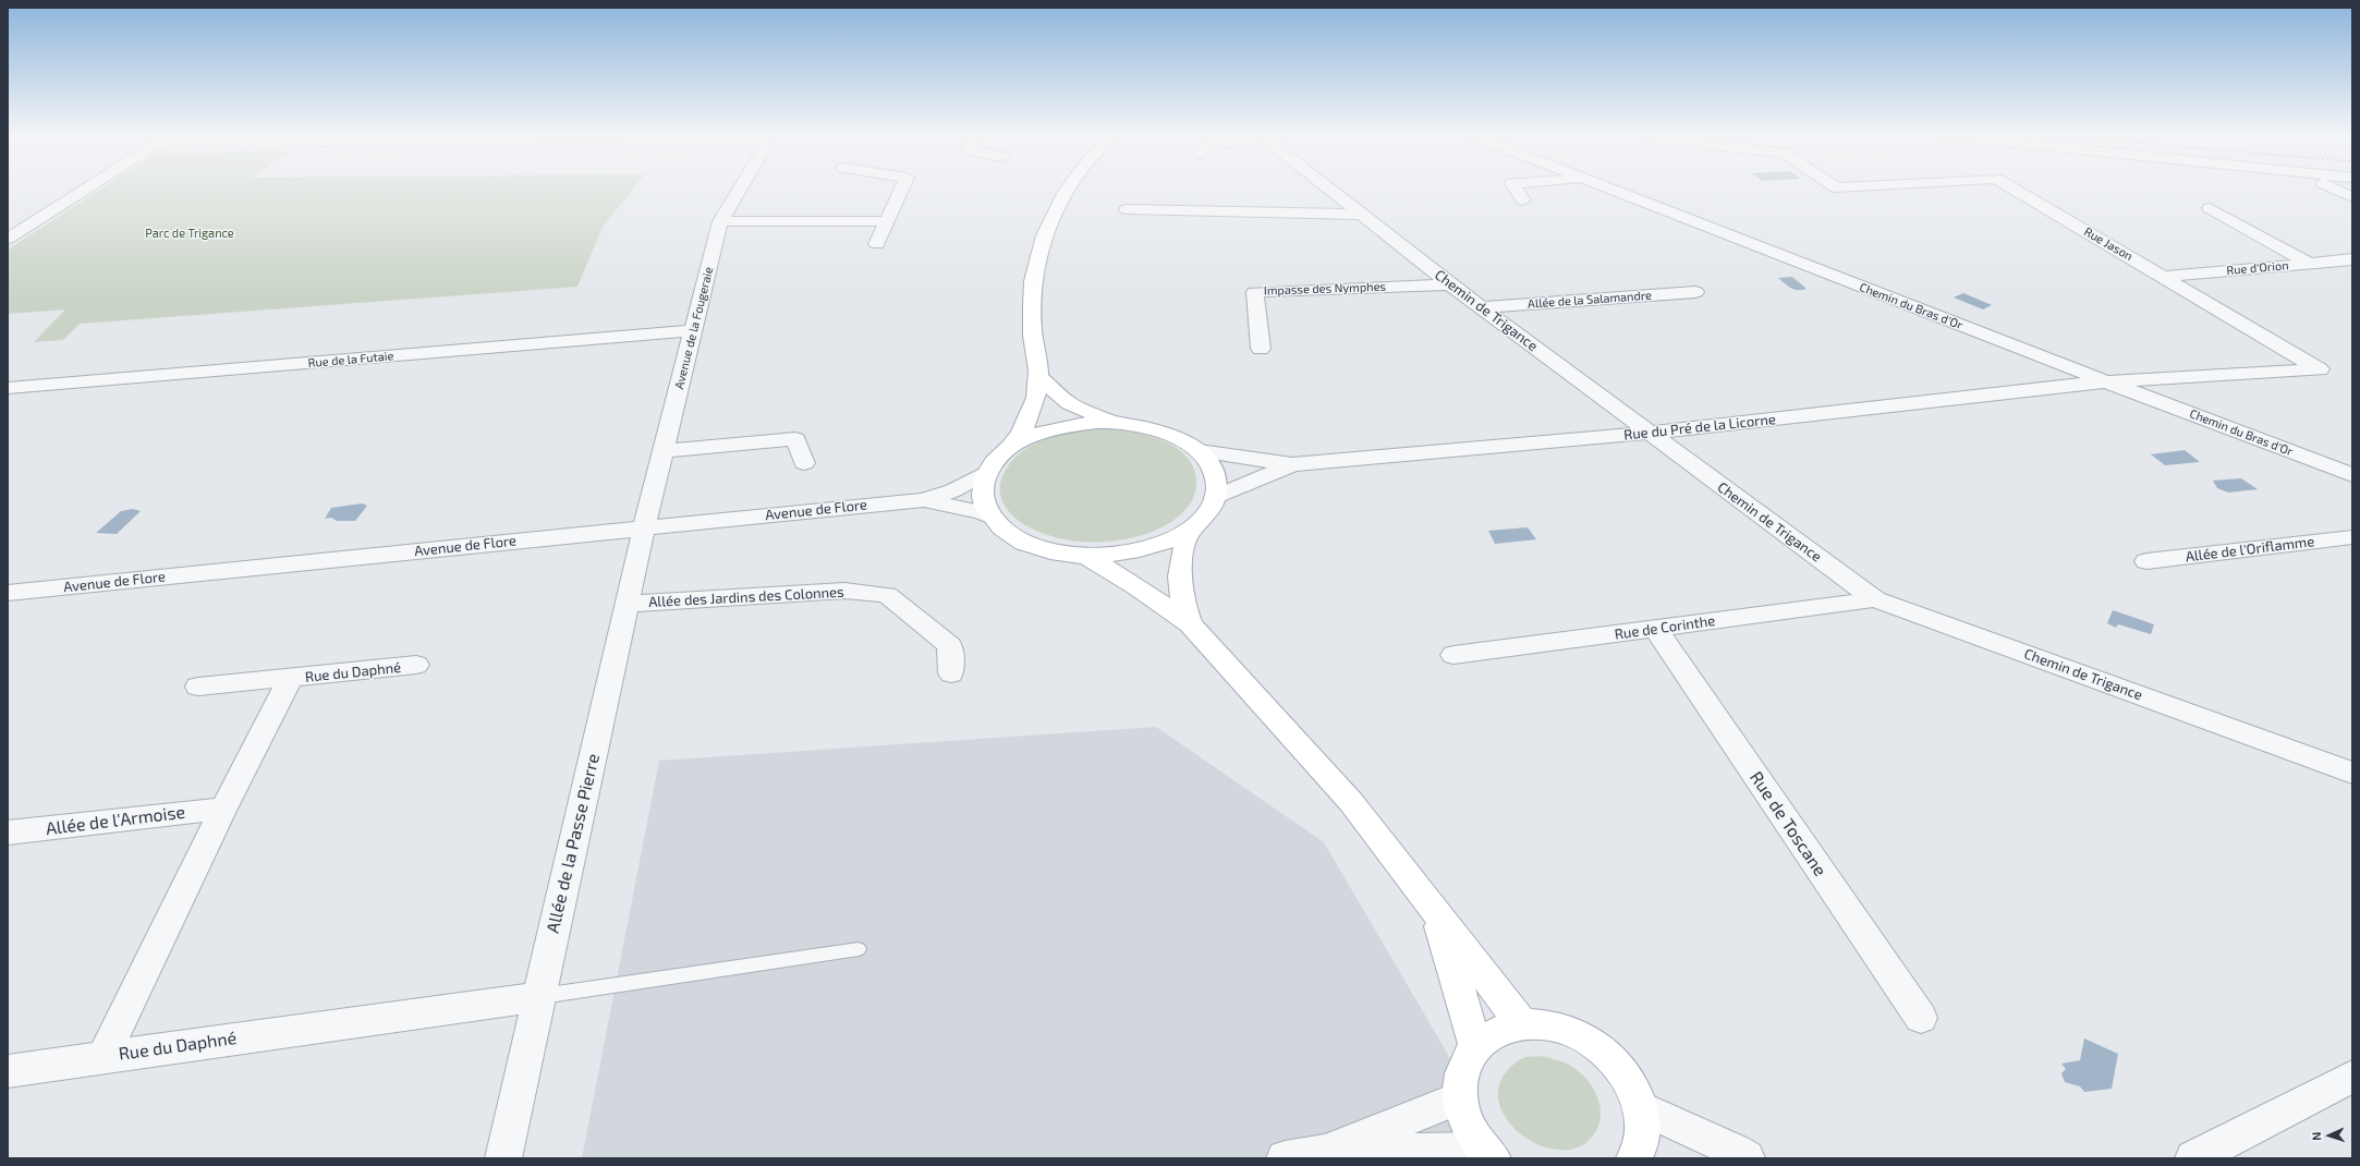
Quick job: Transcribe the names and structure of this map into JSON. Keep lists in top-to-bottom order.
{
  "streets": {
    "street": [
      "Rue Jason",
      "Rue d'Orion",
      "Impasse des Nymphes",
      "Allée de la Salamandre",
      "Chemin du Bras d'Or",
      "Chemin de Trigance",
      "Avenue de la Fougeraie",
      "Rue de la Futaie",
      "Rue du Pré de la Licorne",
      "Avenue de Flore",
      "Allée de l'Oriflamme",
      "Allée des Jardins des Colonnes",
      "Rue de Corinthe",
      "Rue du Daphné",
      "Allée de l'Armoise",
      "Rue de Toscane",
      "Allée de la Passe Pierre"
    ]
  },
  "crossings": [
    ["Rue Jason", "Rue d'Orion"],
    ["Rue Jason", "Chemin du Bras d'Or"],
    ["Rue Jason", "Rue du Pré de la Licorne"],
    ["Impasse des Nymphes", "Chemin de Trigance"],
    ["Allée de la Salamandre", "Chemin de Trigance"],
    ["Chemin du Bras d'Or", "Rue du Pré de la Licorne"],
    ["Chemin de Trigance", "Rue du Pré de la Licorne"],
    ["Chemin de Trigance", "Rue de Corinthe"],
    ["Avenue de la Fougeraie", "Rue de la Futaie"],
    ["Avenue de la Fougeraie", "Avenue de Flore"],
    ["Avenue de la Fougeraie", "Allée de la Passe Pierre"],
    ["Avenue de Flore", "Allée de la Passe Pierre"],
    ["Allée des Jardins des Colonnes", "Allée de la Passe Pierre"],
    ["Rue de Corinthe", "Rue de Toscane"],
    ["Rue du Daphné", "Allée de l'Armoise"],
    ["Rue du Daphné", "Allée de la Passe Pierre"]
  ],
  "parks": ["Parc de Trigance"],
  "north": "left"
}
